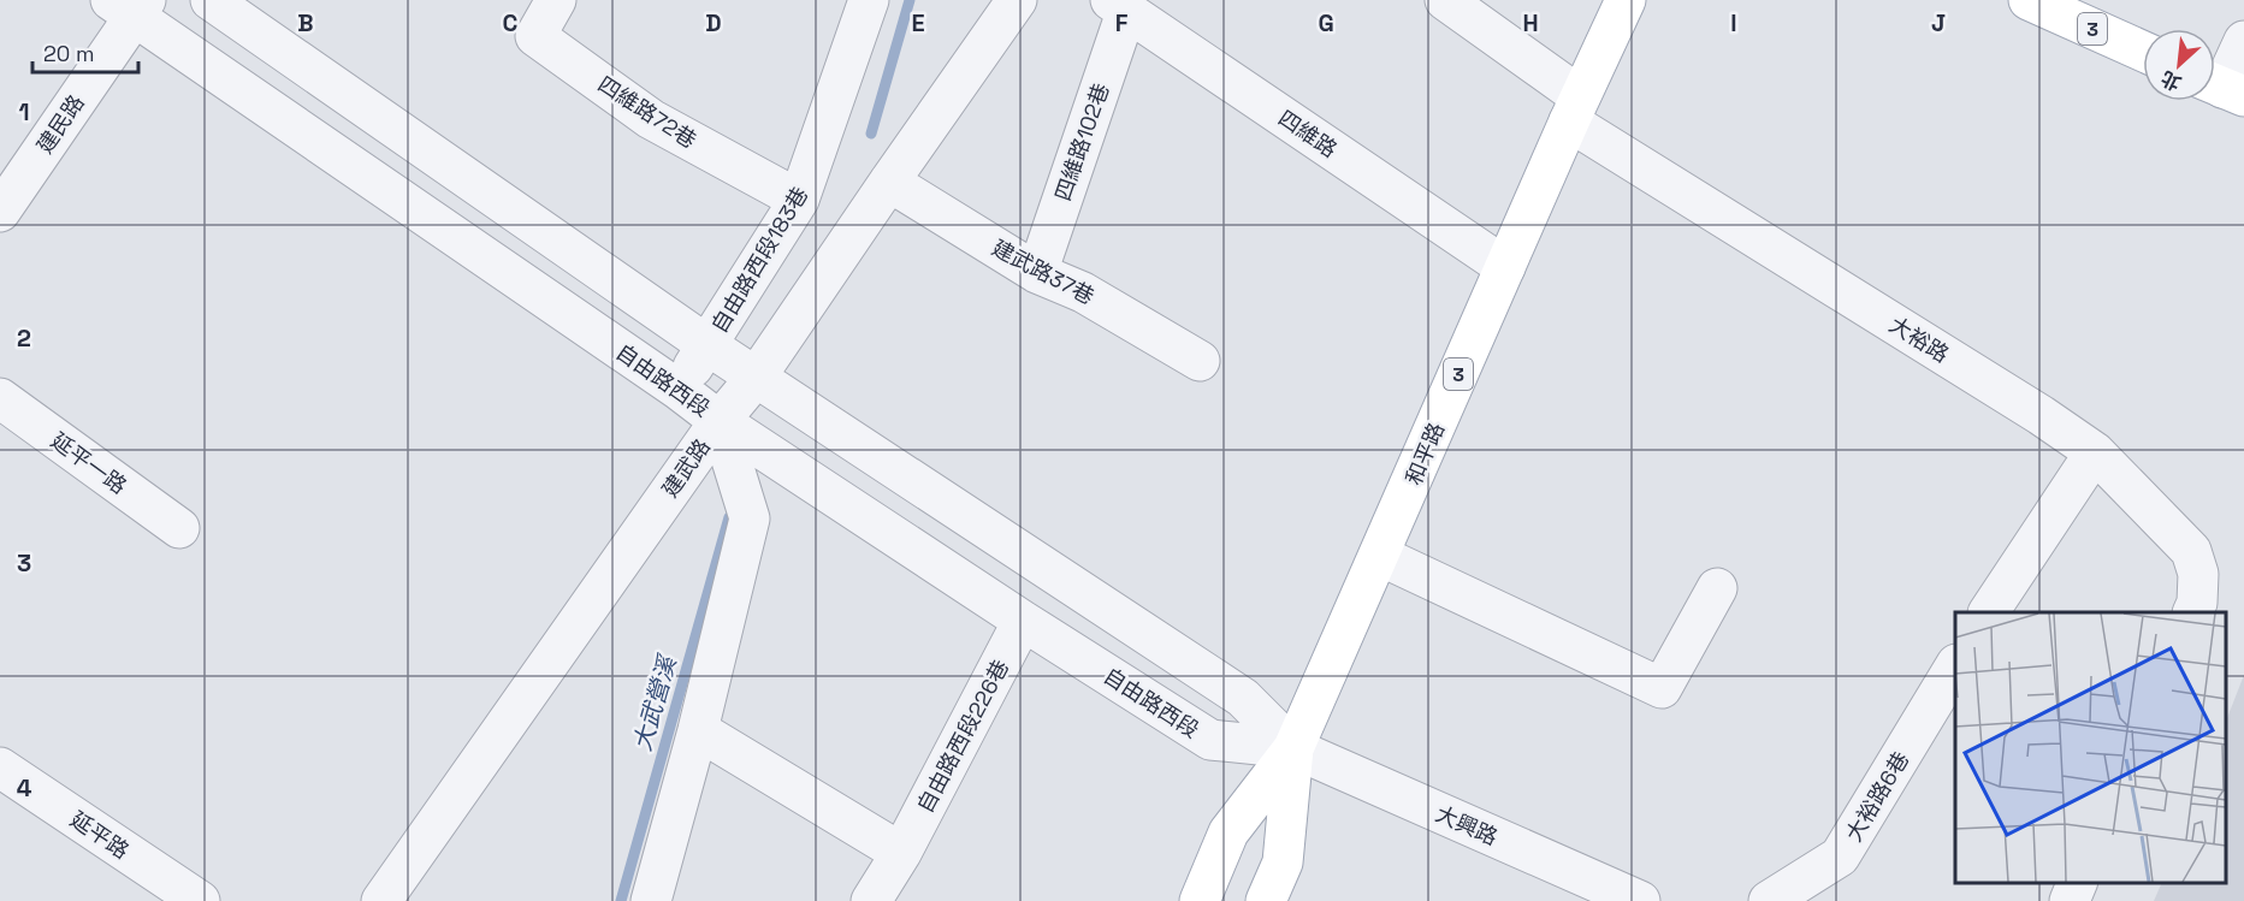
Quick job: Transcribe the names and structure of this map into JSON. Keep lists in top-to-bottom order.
{
  "streets": {
    "main road": ["3", "和平路"],
    "street": [
      "四維路72巷",
      "建民路",
      "四維路",
      "四維路102巷",
      "自由路西段183巷",
      "建武路37巷",
      "大裕路",
      "自由路西段",
      "延平一路",
      "建武路",
      "自由路西段226巷",
      "大裕路6巷",
      "大興路",
      "延平路"
    ]
  },
  "crossings": [
    ["四維路72巷", "自由路西段183巷"],
    ["建民路", "自由路西段"],
    ["四維路", "四維路102巷"],
    ["四維路", "和平路"],
    ["四維路102巷", "建武路37巷"],
    ["自由路西段183巷", "自由路西段"],
    ["建武路37巷", "建武路"],
    ["大裕路", "和平路"],
    ["自由路西段", "和平路"],
    ["自由路西段", "建武路"],
    ["自由路西段", "自由路西段226巷"],
    ["自由路西段", "大興路"],
    ["和平路", "大興路"]
  ],
  "water": ["大武營溪"],
  "scale_bar": "20 m",
  "north": "bottom left",
  "grid": {
    "columns": [
      "B",
      "C",
      "D",
      "E",
      "F",
      "G",
      "H",
      "I",
      "J"
    ],
    "rows": [
      "1",
      "2",
      "3",
      "4"
    ]
  }
}
